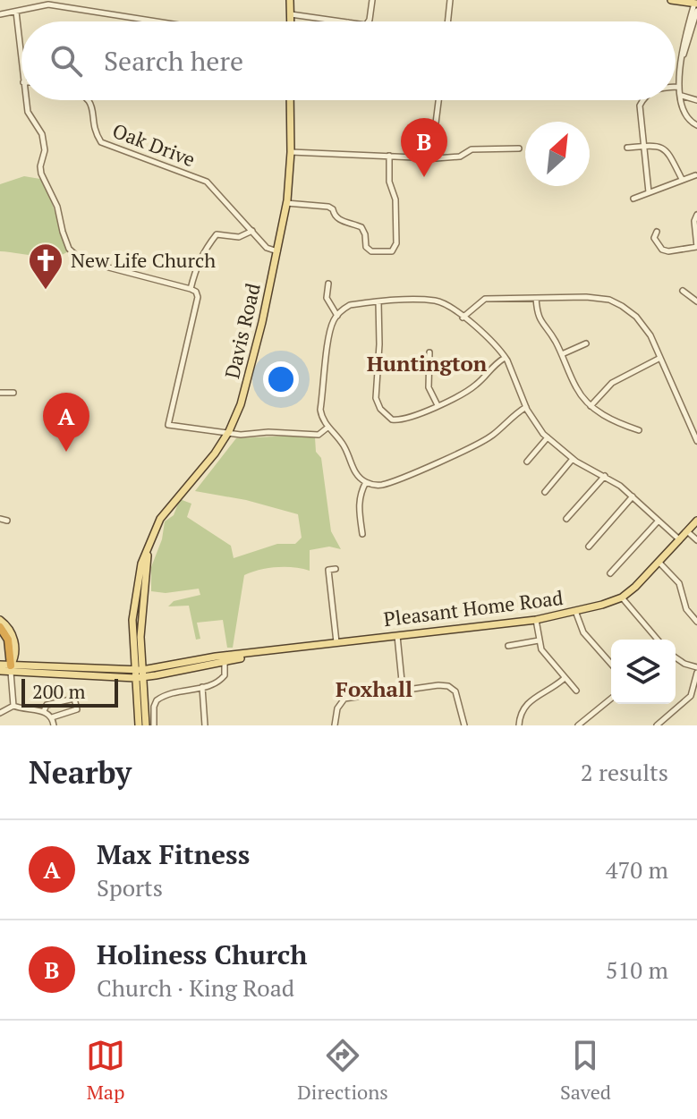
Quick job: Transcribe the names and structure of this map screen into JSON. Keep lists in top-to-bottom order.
{
  "streets": {
    "main road": ["Davis Road", "Pleasant Home Road"],
    "street": ["Oak Drive"]
  },
  "crossings": [
    ["Oak Drive", "Davis Road"],
    ["Davis Road", "Pleasant Home Road"]
  ],
  "districts": ["Huntington", "Foxhall"],
  "places": {
    "church": ["New Life Church"]
  },
  "scale_bar": "200 m",
  "north": "top right",
  "page": {
    "search": "Search here",
    "pins": ["B", "A"],
    "scale": "200 m",
    "heading": ["Nearby", "2 results"],
    "list": [
      {
        "mark": "A",
        "name": "Max Fitness",
        "note": "Sports",
        "value": "470 m"
      },
      {
        "mark": "B",
        "name": "Holiness Church",
        "note": "Church · King Road",
        "value": "510 m"
      }
    ],
    "nav": ["Map", "Directions", "Saved"]
  }
}
